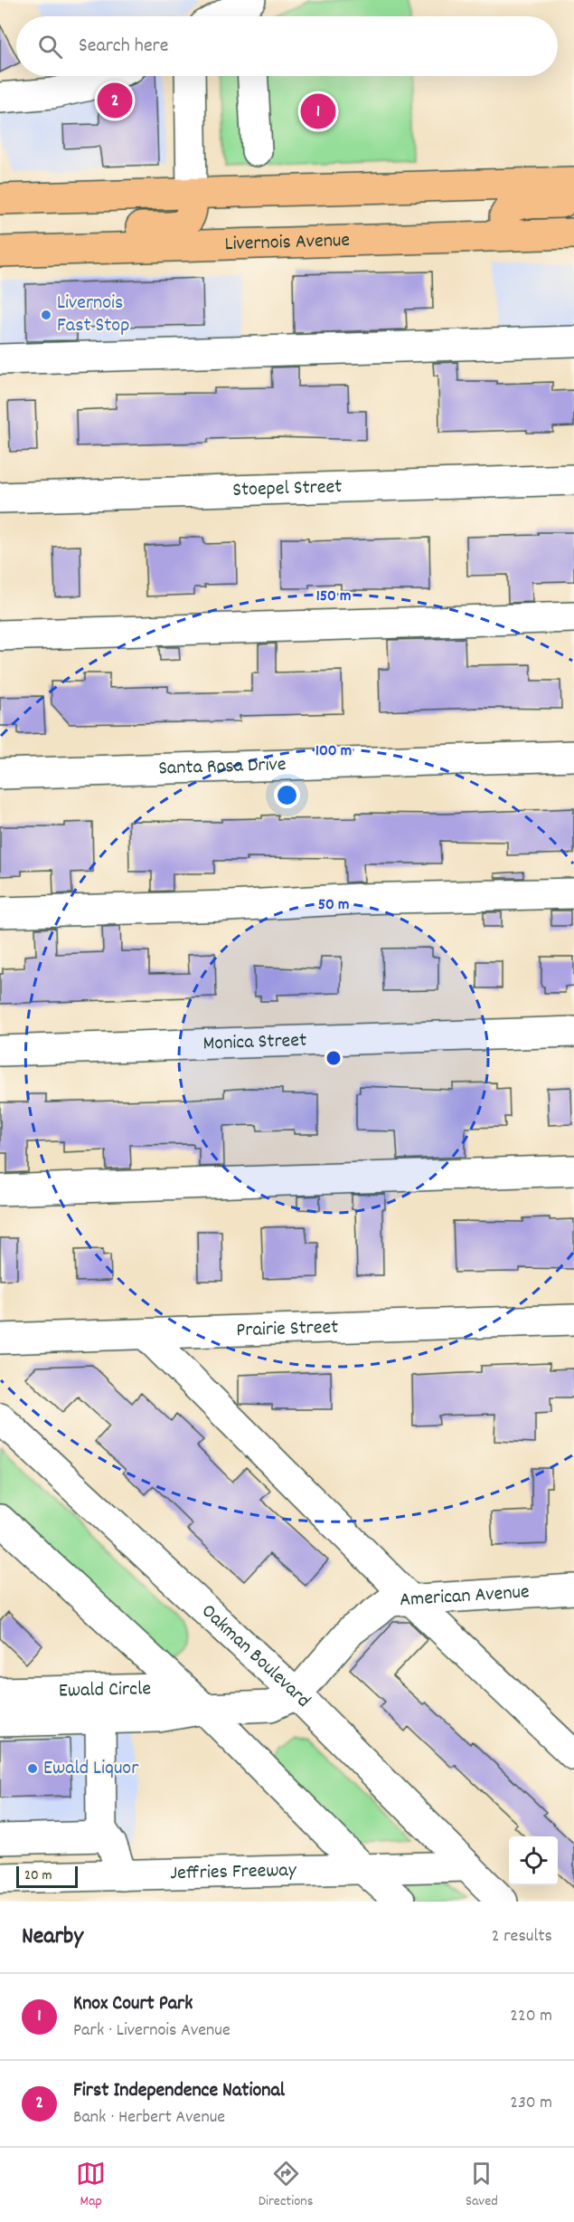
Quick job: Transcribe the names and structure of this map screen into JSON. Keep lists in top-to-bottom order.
{
  "streets": {
    "main road": ["Livernois Avenue"],
    "street": [
      "Stoepel Street",
      "Santa Rosa Drive",
      "Monica Street",
      "Prairie Street",
      "American Avenue",
      "Oakman Boulevard",
      "Ewald Circle",
      "Jeffries Freeway"
    ]
  },
  "crossings": [
    ["American Avenue", "Oakman Boulevard"],
    ["American Avenue", "Ewald Circle"],
    ["Oakman Boulevard", "Ewald Circle"],
    ["Oakman Boulevard", "Jeffries Freeway"]
  ],
  "places": ["Livernois Fast Stop", "Ewald Liquor"],
  "scale_bar": "20 m",
  "page": {
    "search": "Search here",
    "pins": ["2", "1"],
    "scale": "20 m",
    "heading": ["Nearby", "2 results"],
    "list": [
      {
        "mark": "1",
        "name": "Knox Court Park",
        "note": "Park · Livernois Avenue",
        "value": "220 m"
      },
      {
        "mark": "2",
        "name": "First Independence National",
        "note": "Bank · Herbert Avenue",
        "value": "230 m"
      }
    ],
    "nav": ["Map", "Directions", "Saved"]
  },
  "rings": ["150 m", "100 m", "50 m"]
}
